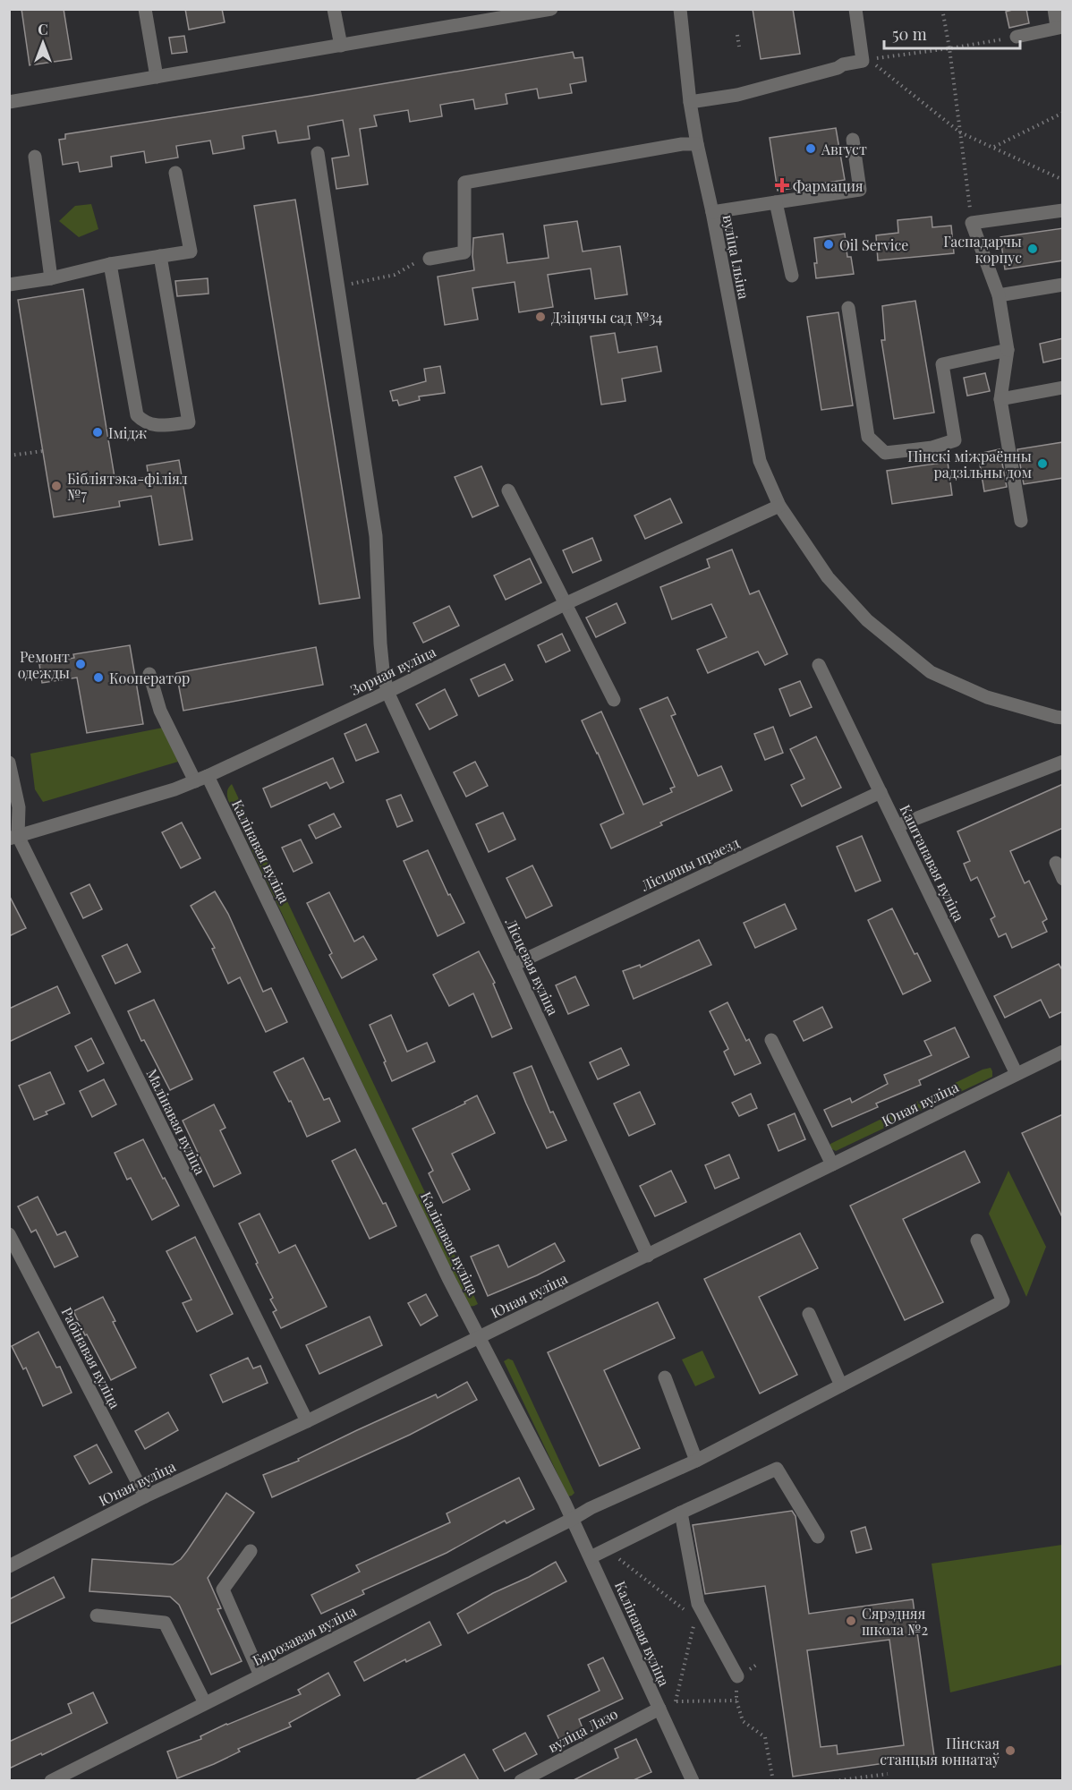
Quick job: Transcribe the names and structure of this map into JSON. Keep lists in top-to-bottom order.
{
  "streets": {
    "street": [
      "вуліца Ільіна",
      "Зорная вуліца",
      "Калінавая вуліца",
      "Каштанавая вуліца",
      "Лісцяны праезд",
      "Лісцевая вуліца",
      "Юная вуліца",
      "Малінавая вуліца",
      "Рабінавая вуліца",
      "Бярозавая вуліца",
      "вуліца Лазо"
    ]
  },
  "crossings": [
    ["вуліца Ільіна", "Зорная вуліца"],
    ["Зорная вуліца", "Калінавая вуліца"],
    ["Зорная вуліца", "Лісцевая вуліца"],
    ["Зорная вуліца", "Малінавая вуліца"],
    ["Калінавая вуліца", "Юная вуліца"],
    ["Калінавая вуліца", "Бярозавая вуліца"],
    ["Калінавая вуліца", "вуліца Лазо"],
    ["Каштанавая вуліца", "Лісцяны праезд"],
    ["Каштанавая вуліца", "Юная вуліца"],
    ["Лісцяны праезд", "Лісцевая вуліца"],
    ["Лісцевая вуліца", "Юная вуліца"],
    ["Юная вуліца", "Малінавая вуліца"],
    ["Юная вуліца", "Рабінавая вуліца"]
  ],
  "places": {
    "other": [
      "Август",
      "Oil Service",
      "Гаспадарчы корпус",
      "Дзіцячы сад №34",
      "Імідж",
      "Пінскі міжраённы радзільны дом",
      "Бібліятэка-філіял №7",
      "Ремонт одежды",
      "Кооператор",
      "Сярэдняя школа №2",
      "Пінская станцыя юннатаў"
    ],
    "health": ["Фармация"]
  },
  "scale_bar": "50 m",
  "north": "top"
}
